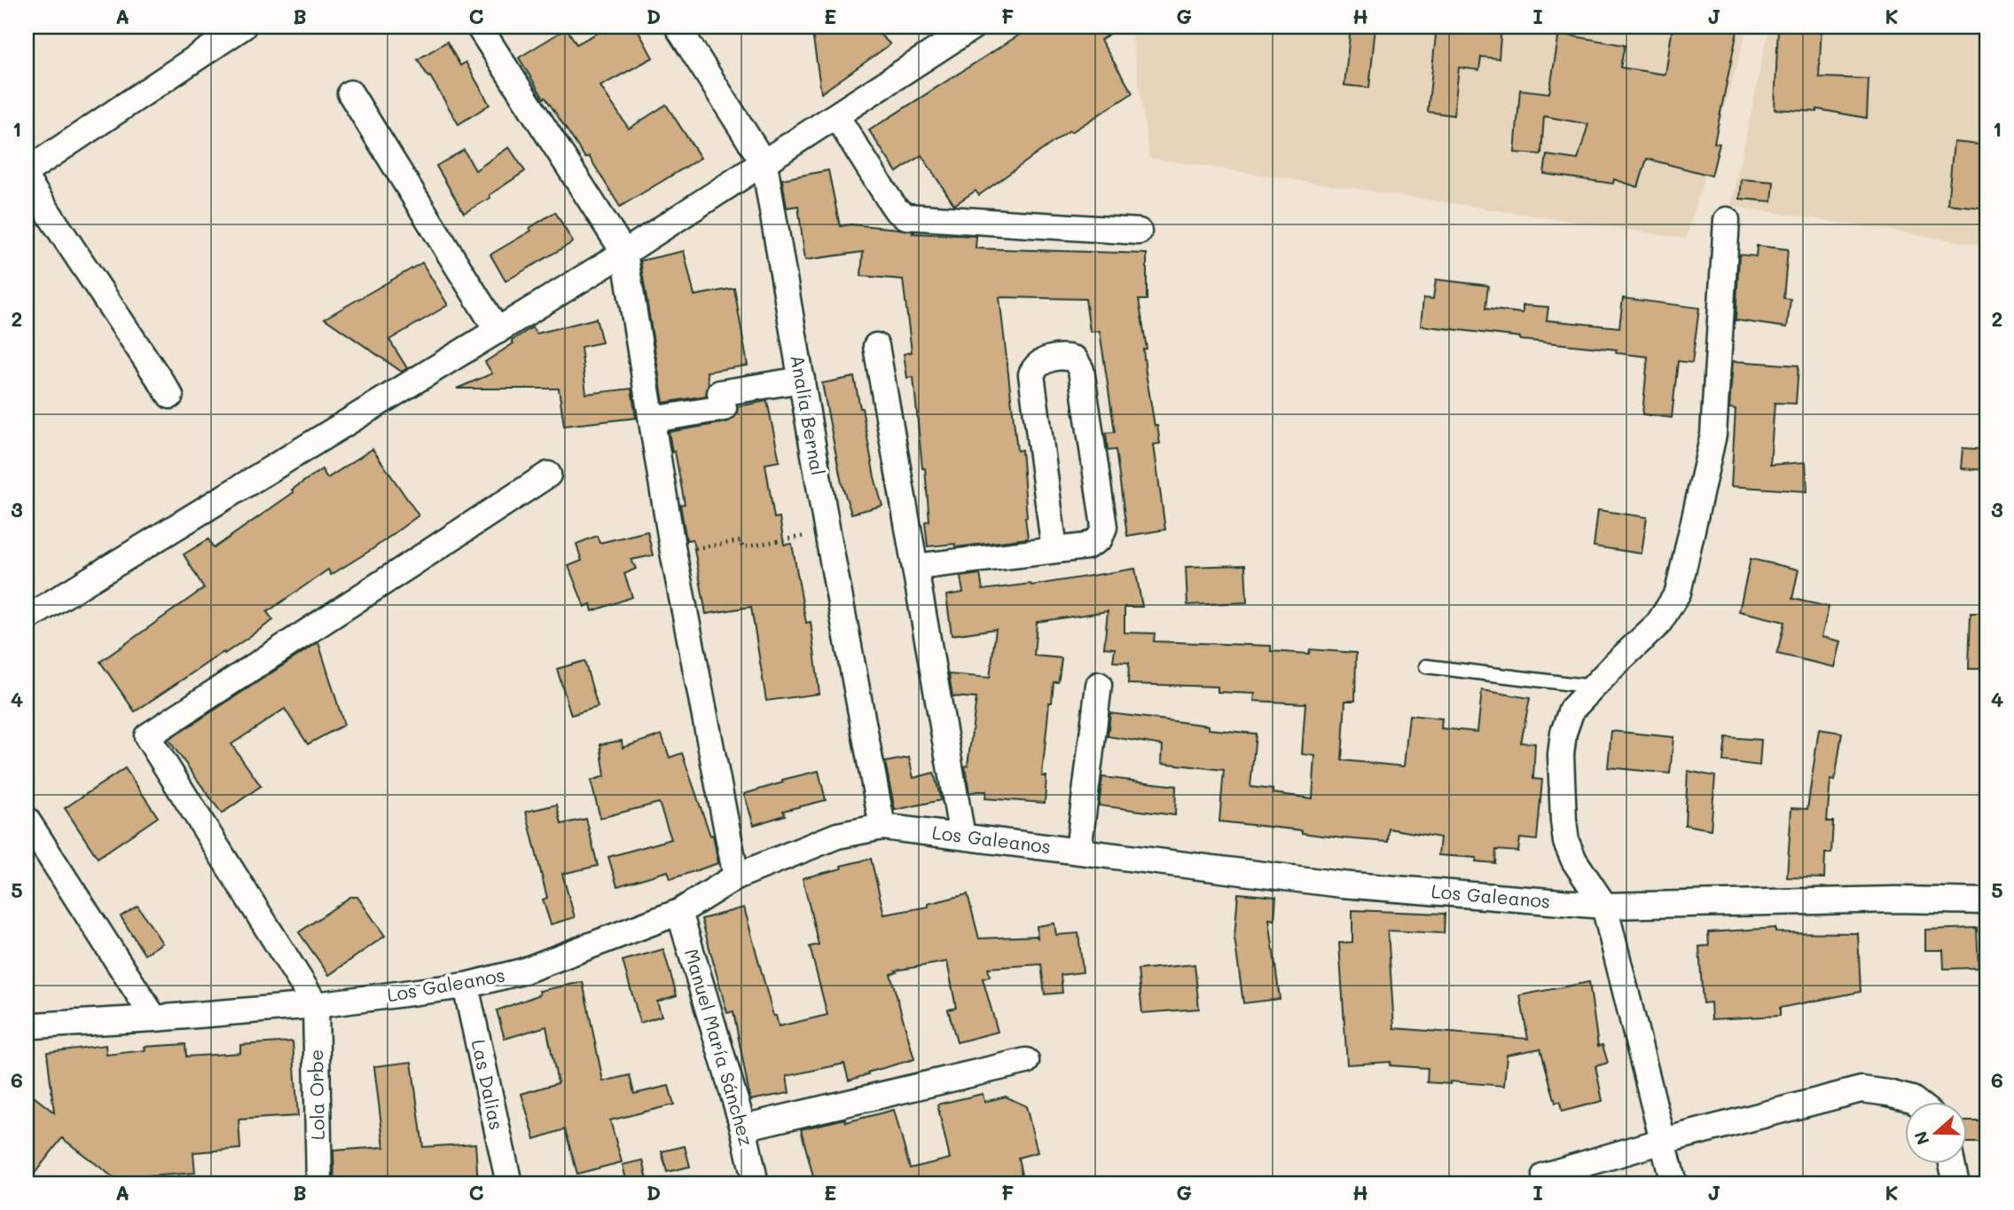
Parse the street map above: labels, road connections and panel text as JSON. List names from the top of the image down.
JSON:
{
  "streets": {
    "street": [
      "Analía Bernal",
      "Los Galeanos",
      "Manuel María Sánchez",
      "Las Dalias",
      "Lola Orbe"
    ]
  },
  "crossings": [
    ["Analía Bernal", "Los Galeanos"],
    ["Los Galeanos", "Manuel María Sánchez"],
    ["Los Galeanos", "Las Dalias"],
    ["Los Galeanos", "Lola Orbe"]
  ],
  "north": "left",
  "grid": {
    "columns": [
      "A",
      "B",
      "C",
      "D",
      "E",
      "F",
      "G",
      "H",
      "I",
      "J",
      "K"
    ],
    "rows": [
      "1",
      "2",
      "3",
      "4",
      "5",
      "6"
    ]
  }
}
